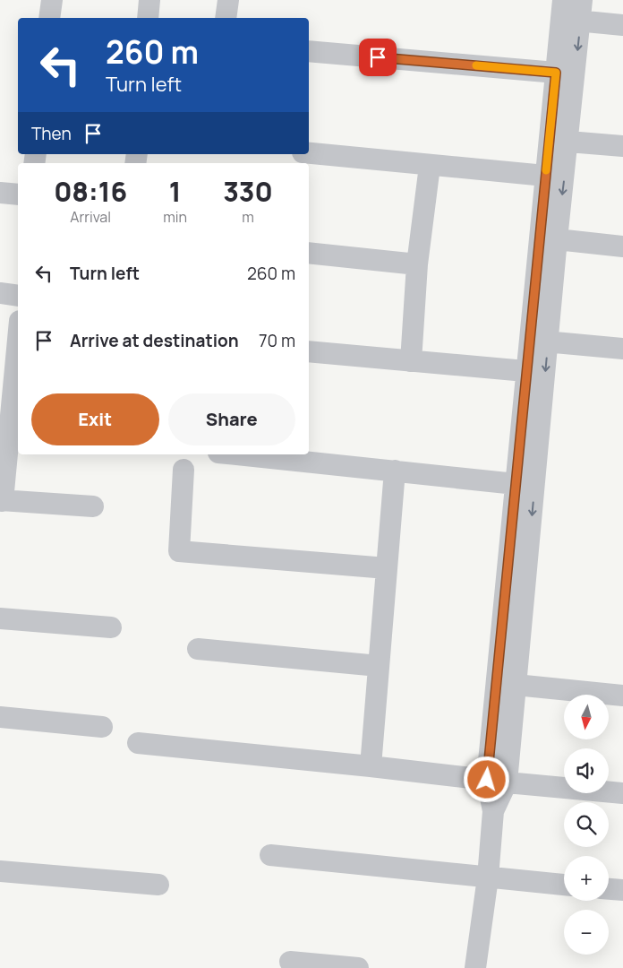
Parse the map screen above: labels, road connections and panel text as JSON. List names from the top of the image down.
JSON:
{
  "north": "bottom",
  "page": {
    "turn": ["260 m", "Turn left"],
    "then": "Then",
    "eta": [
      "08:16",
      "Arrival",
      "1",
      "min",
      "330",
      "m"
    ],
    "list": [
      {
        "name": "Turn left",
        "value": "260 m"
      },
      {
        "name": "Arrive at destination",
        "value": "70 m"
      }
    ],
    "buttons": ["Exit", "Share"],
    "map_buttons": ["+", "−"]
  }
}
